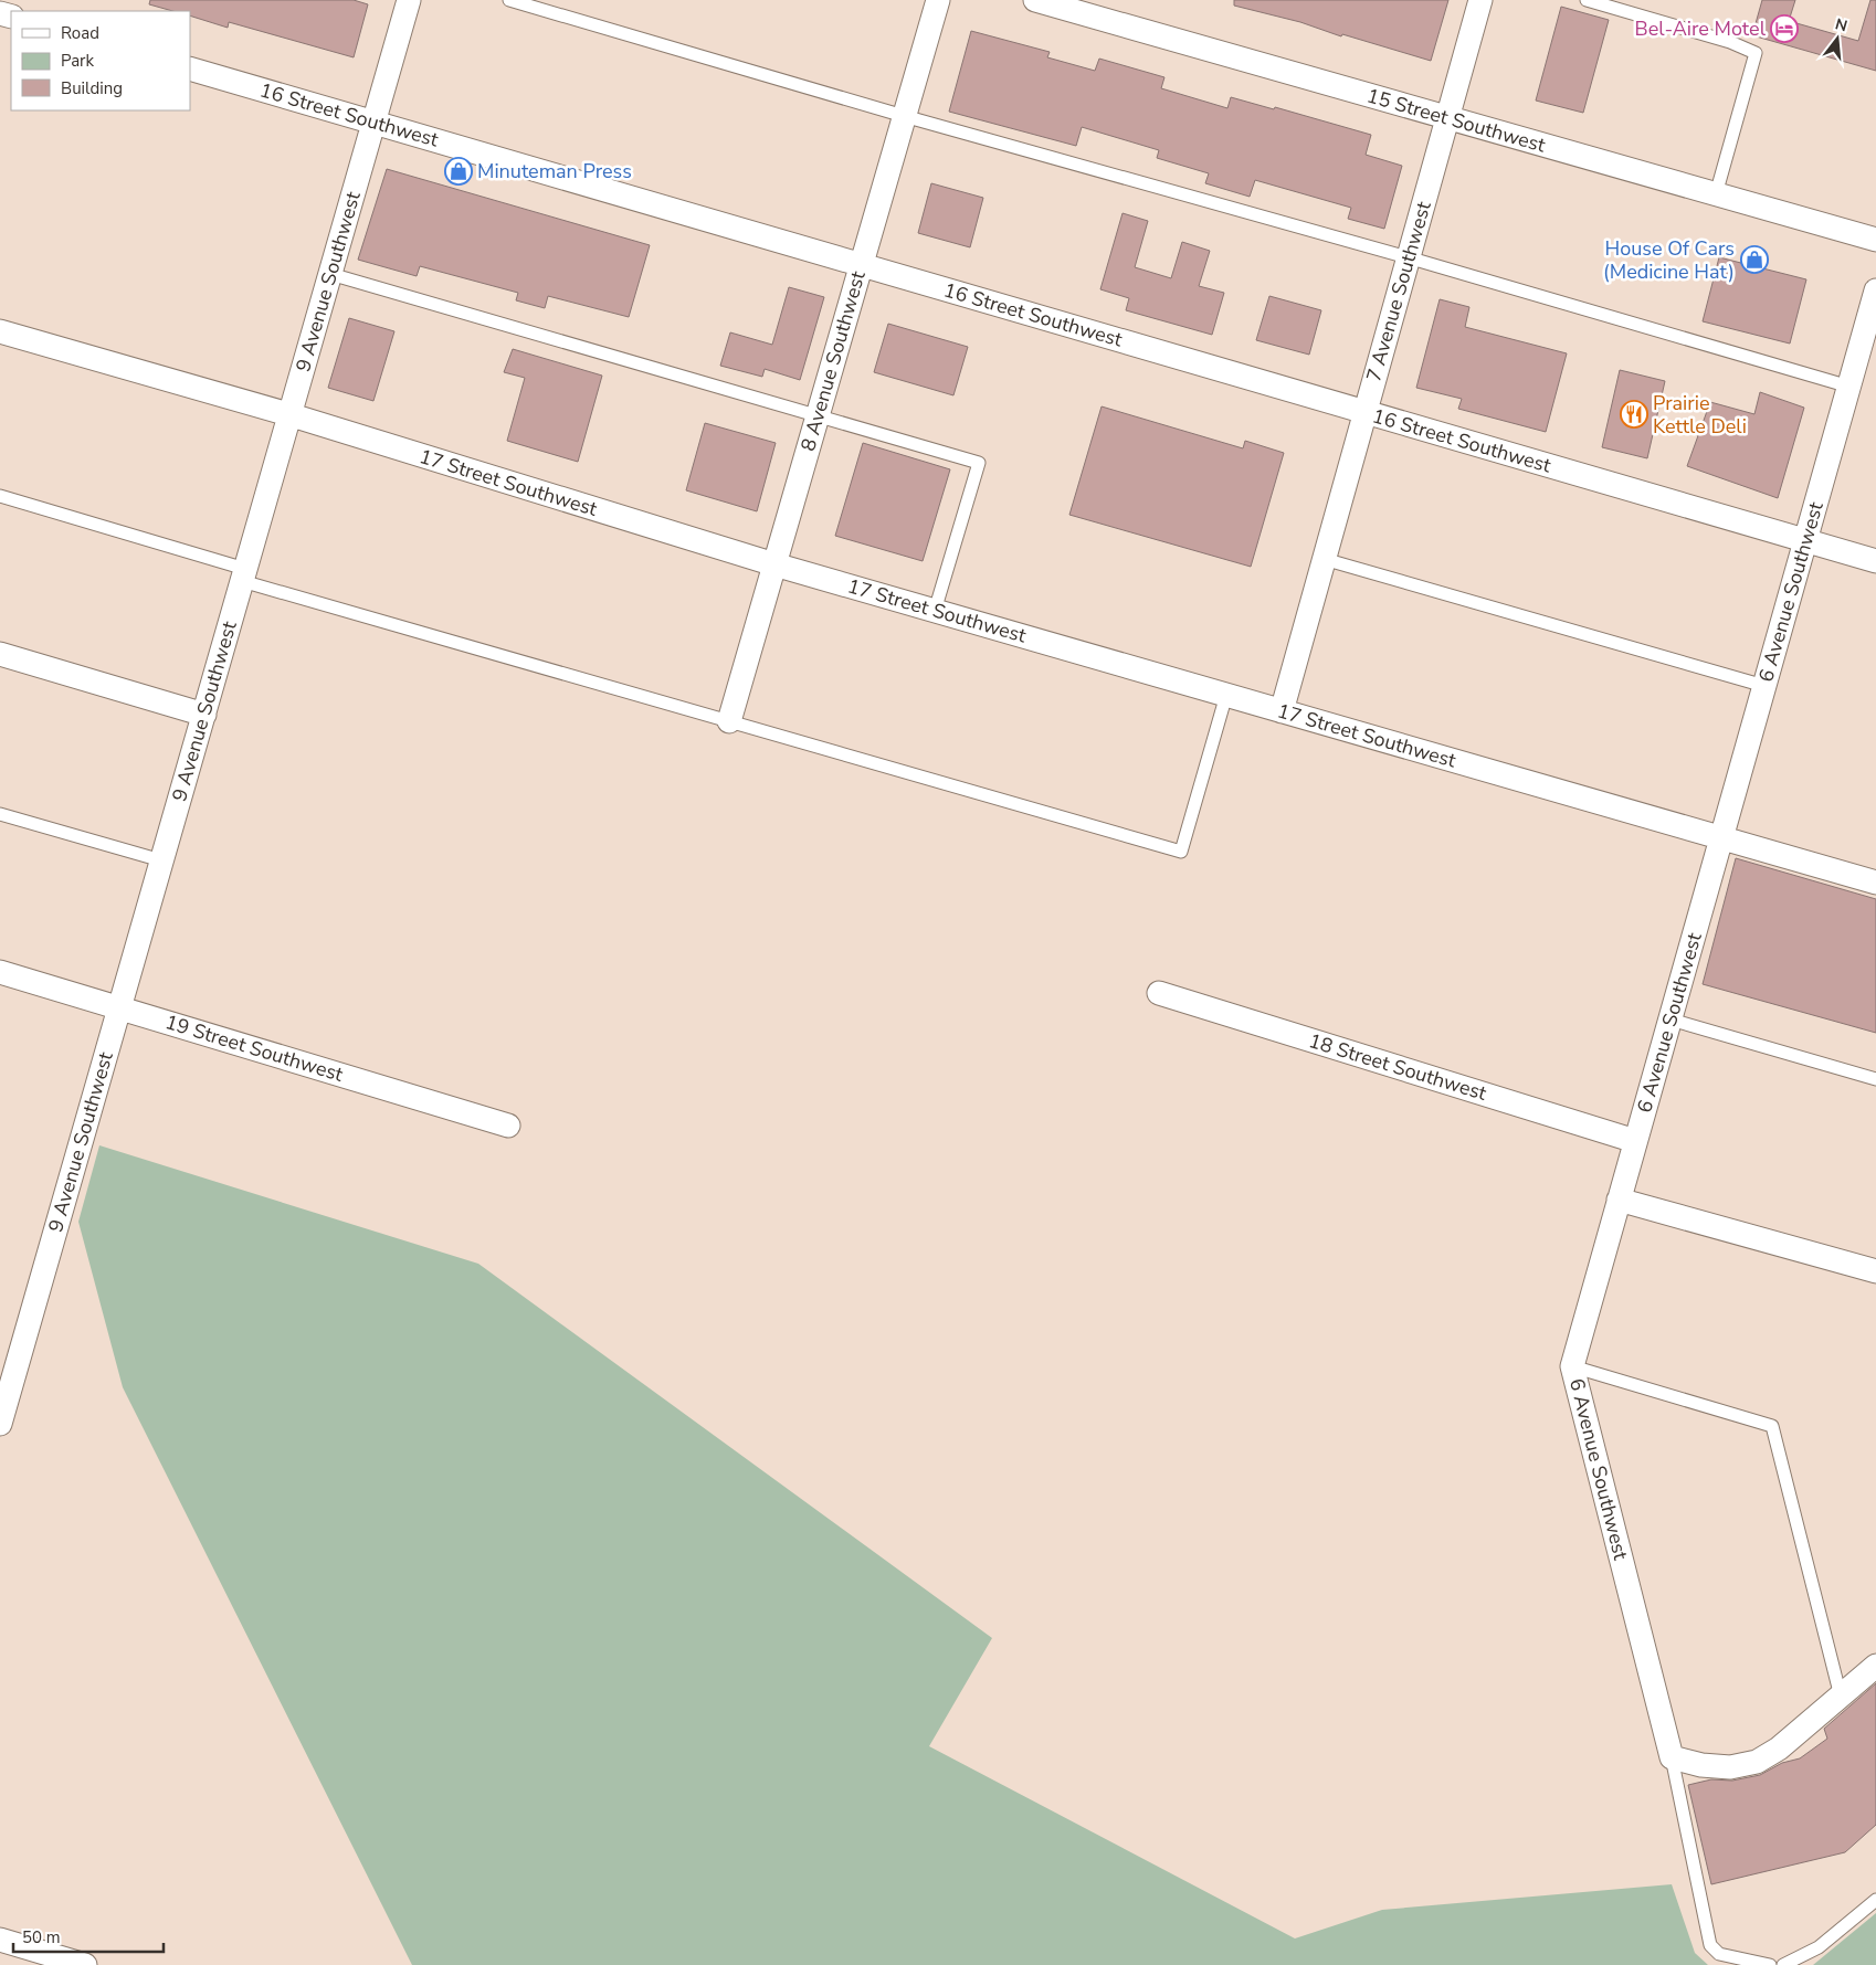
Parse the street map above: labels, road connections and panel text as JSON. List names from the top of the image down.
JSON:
{
  "streets": {
    "street": [
      "16 Street Southwest",
      "15 Street Southwest",
      "9 Avenue Southwest",
      "7 Avenue Southwest",
      "8 Avenue Southwest",
      "17 Street Southwest",
      "6 Avenue Southwest",
      "19 Street Southwest",
      "18 Street Southwest"
    ]
  },
  "crossings": [
    ["16 Street Southwest", "9 Avenue Southwest"],
    ["16 Street Southwest", "7 Avenue Southwest"],
    ["16 Street Southwest", "8 Avenue Southwest"],
    ["16 Street Southwest", "6 Avenue Southwest"],
    ["15 Street Southwest", "7 Avenue Southwest"],
    ["9 Avenue Southwest", "17 Street Southwest"],
    ["9 Avenue Southwest", "19 Street Southwest"],
    ["7 Avenue Southwest", "17 Street Southwest"],
    ["8 Avenue Southwest", "17 Street Southwest"],
    ["17 Street Southwest", "6 Avenue Southwest"],
    ["6 Avenue Southwest", "18 Street Southwest"]
  ],
  "places": {
    "hotel": ["Bel-Aire Motel"],
    "shop": ["Minuteman Press", "House Of Cars (Medicine Hat)"],
    "restaurant": ["Prairie Kettle Deli"]
  },
  "legend": ["Road", "Park", "Building"],
  "scale_bar": "50 m",
  "north": "top"
}
